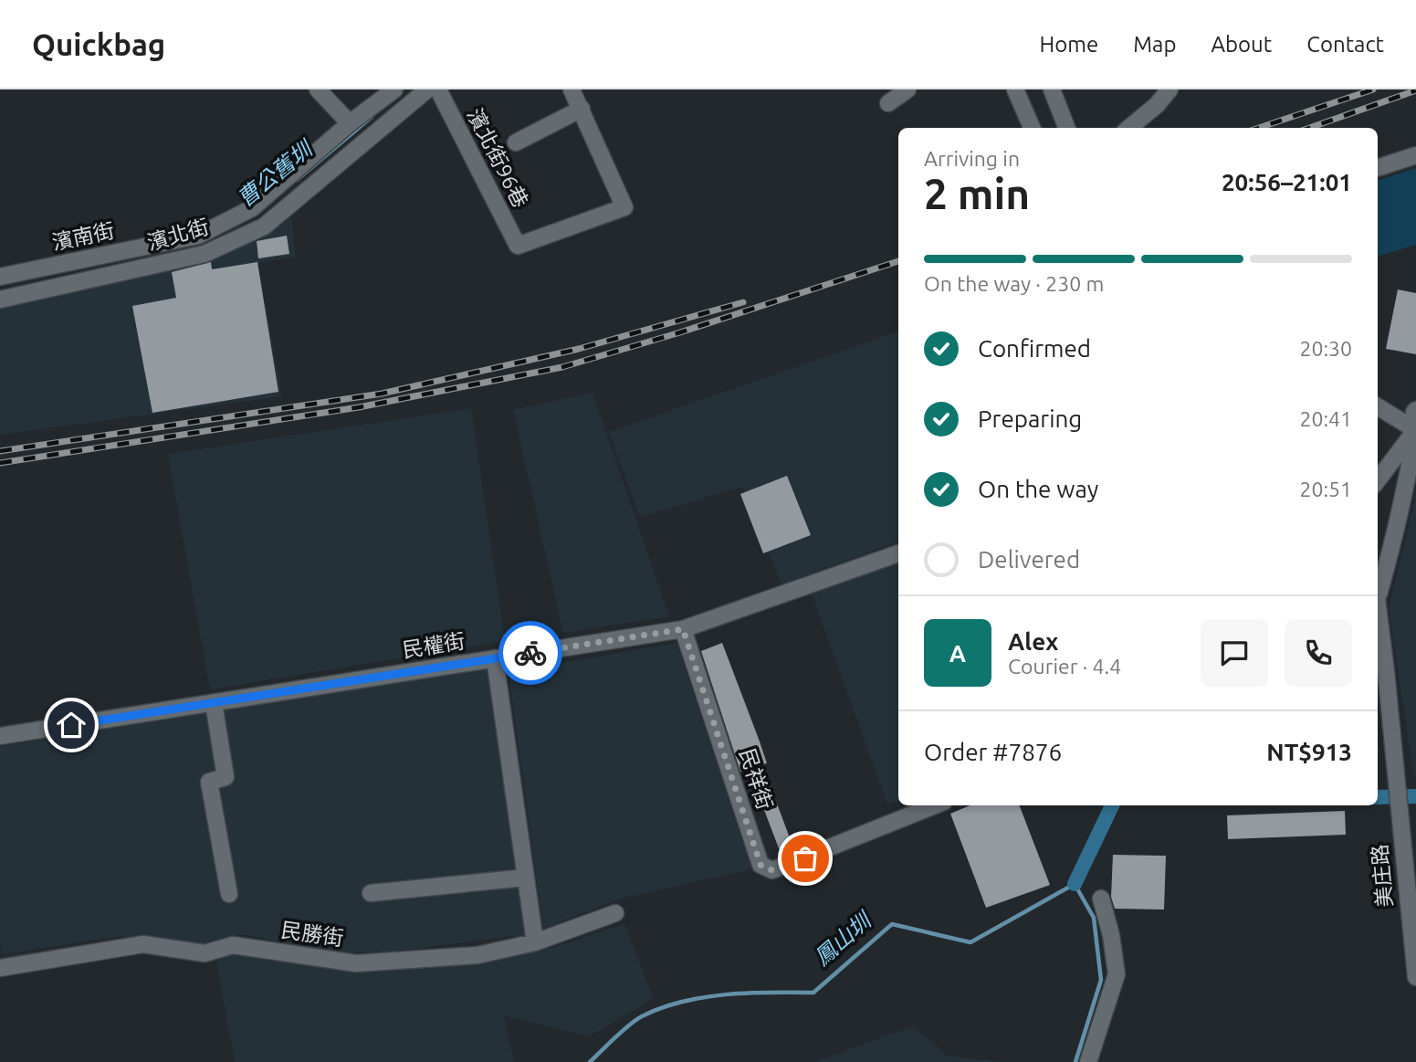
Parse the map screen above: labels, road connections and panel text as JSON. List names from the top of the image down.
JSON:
{
  "streets": {
    "street": [
      "濱北街96巷",
      "濱北街",
      "濱南街",
      "民權街",
      "民祥街",
      "美庄路",
      "民勝街"
    ]
  },
  "crossings": [
    ["民權街", "民祥街"]
  ],
  "water": ["曹公舊圳", "鳳山圳"],
  "page": {
    "header": "Quickbag",
    "nav": [
      "Home",
      "Map",
      "About",
      "Contact"
    ],
    "heading": ["2 min", "Arriving in", "20:56–21:01"],
    "panel": [
      "Alex",
      "Courier · 4.4",
      "Order #7876",
      "NT$913"
    ],
    "bar": "On the way · 230 m",
    "list": [
      ["Confirmed", "20:30"],
      ["Preparing", "20:41"],
      ["On the way", "20:51"],
      "Delivered"
    ],
    "round": "A"
  }
}
